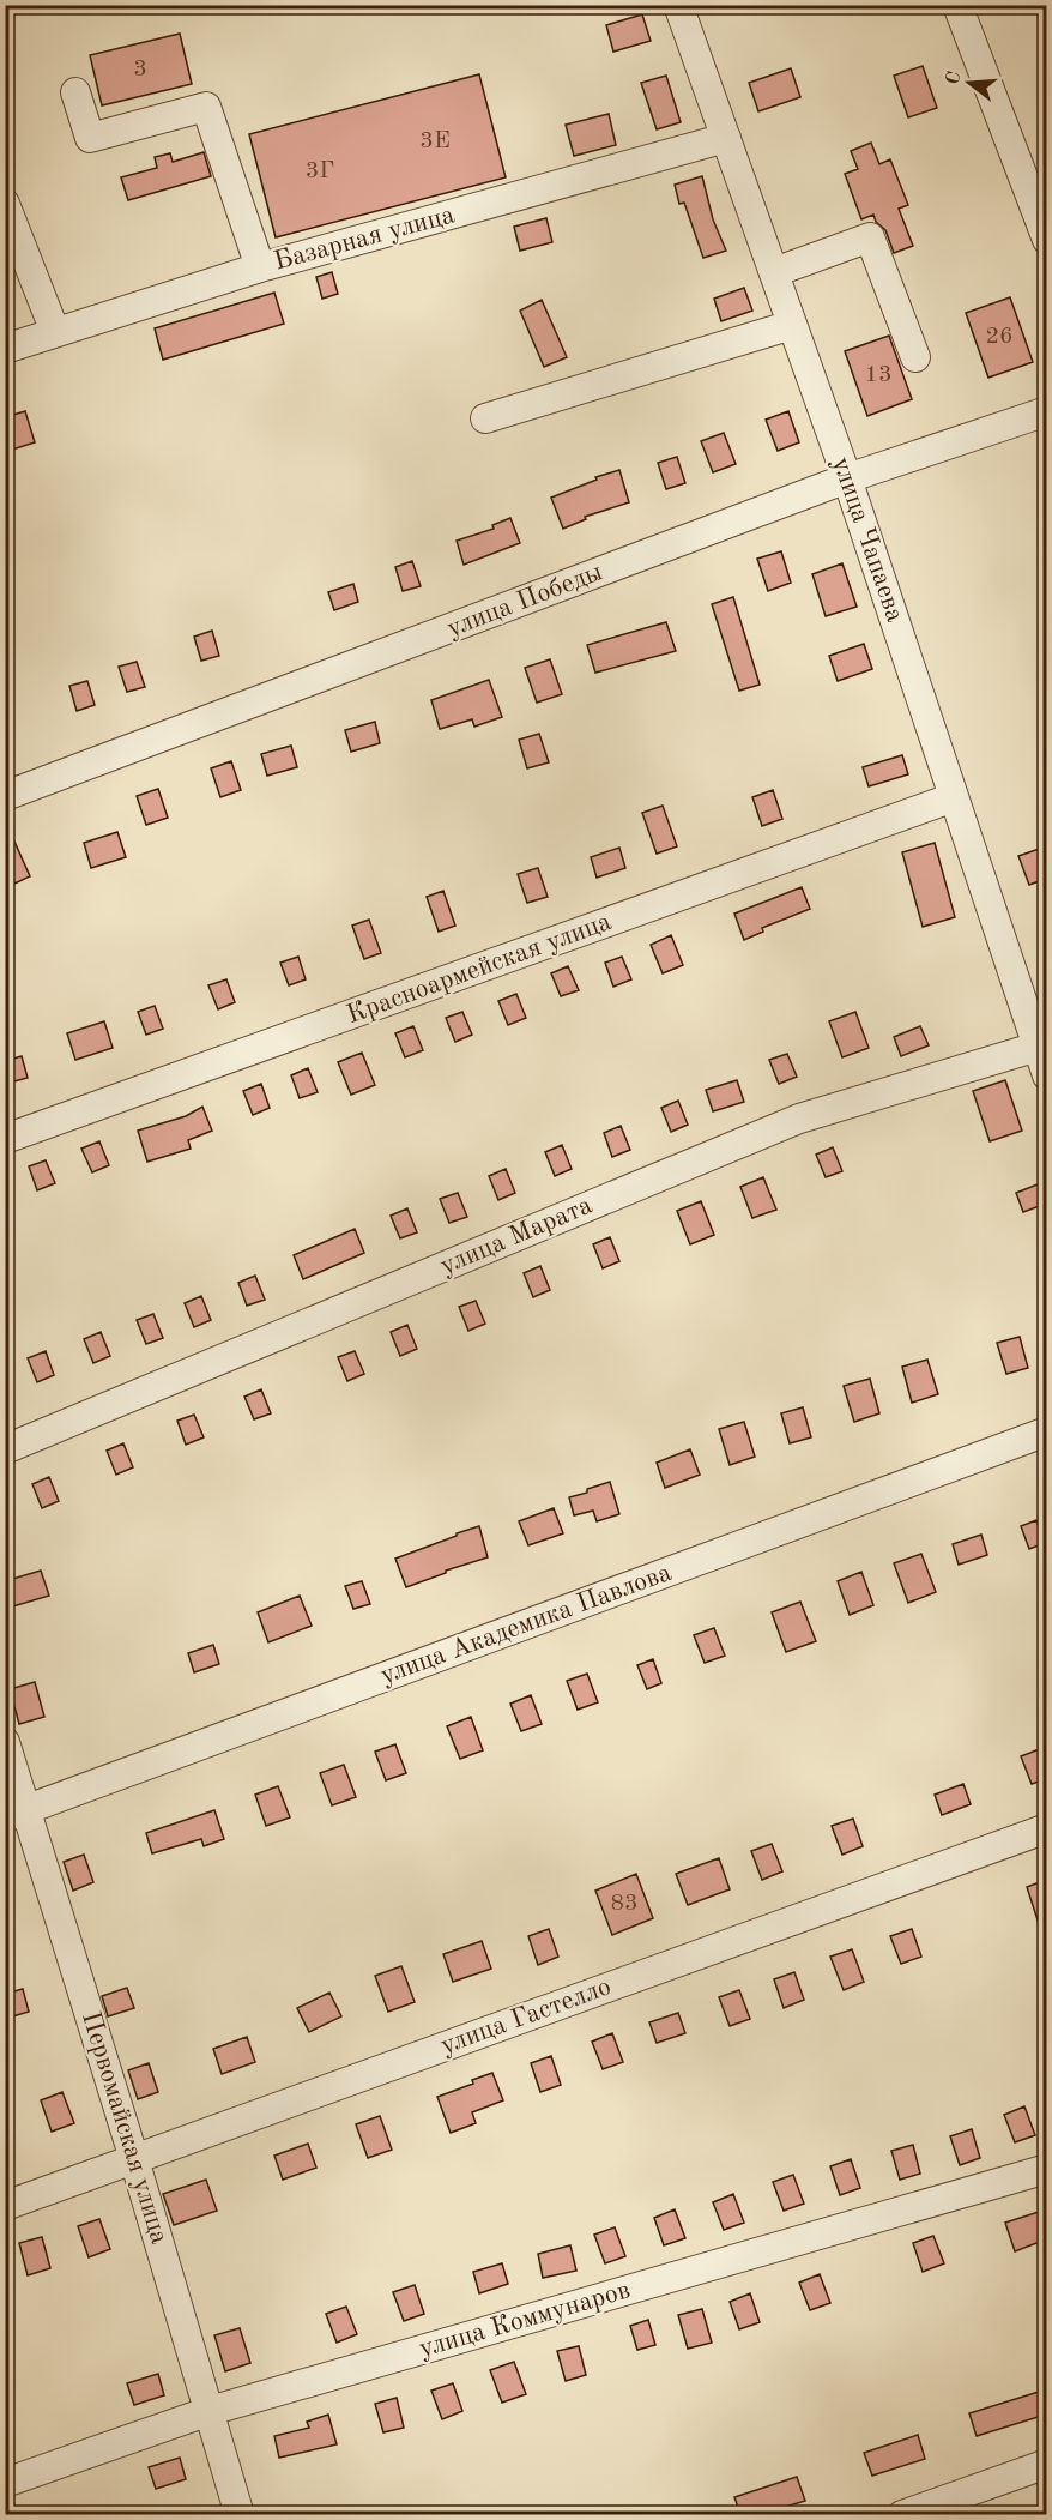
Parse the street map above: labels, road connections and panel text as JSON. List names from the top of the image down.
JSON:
{
  "streets": {
    "street": [
      "Базарная улица",
      "улица Чапаева",
      "улица Победы",
      "Красноармейская улица",
      "улица Марата",
      "улица Академика Павлова",
      "улица Гастелло",
      "Первомайская улица",
      "улица Коммунаров"
    ]
  },
  "crossings": [
    ["Базарная улица", "улица Чапаева"],
    ["улица Чапаева", "улица Победы"],
    ["улица Чапаева", "Красноармейская улица"],
    ["улица Чапаева", "улица Марата"],
    ["улица Академика Павлова", "Первомайская улица"],
    ["улица Гастелло", "Первомайская улица"],
    ["Первомайская улица", "улица Коммунаров"]
  ],
  "house_numbers": [
    "3",
    "3Е",
    "3Г",
    "26",
    "13",
    "83"
  ],
  "north": "left"
}
